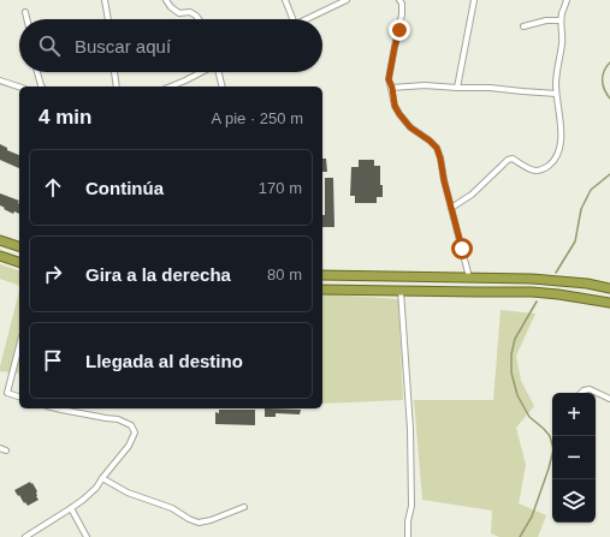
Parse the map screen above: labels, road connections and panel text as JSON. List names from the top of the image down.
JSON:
{
  "page": {
    "search": "Buscar aquí",
    "heading": ["4 min", "A pie · 250 m"],
    "list": [
      ["Continúa", "170 m"],
      ["Gira a la derecha", "80 m"],
      "Llegada al destino"
    ],
    "map_buttons": ["+", "−"]
  }
}
